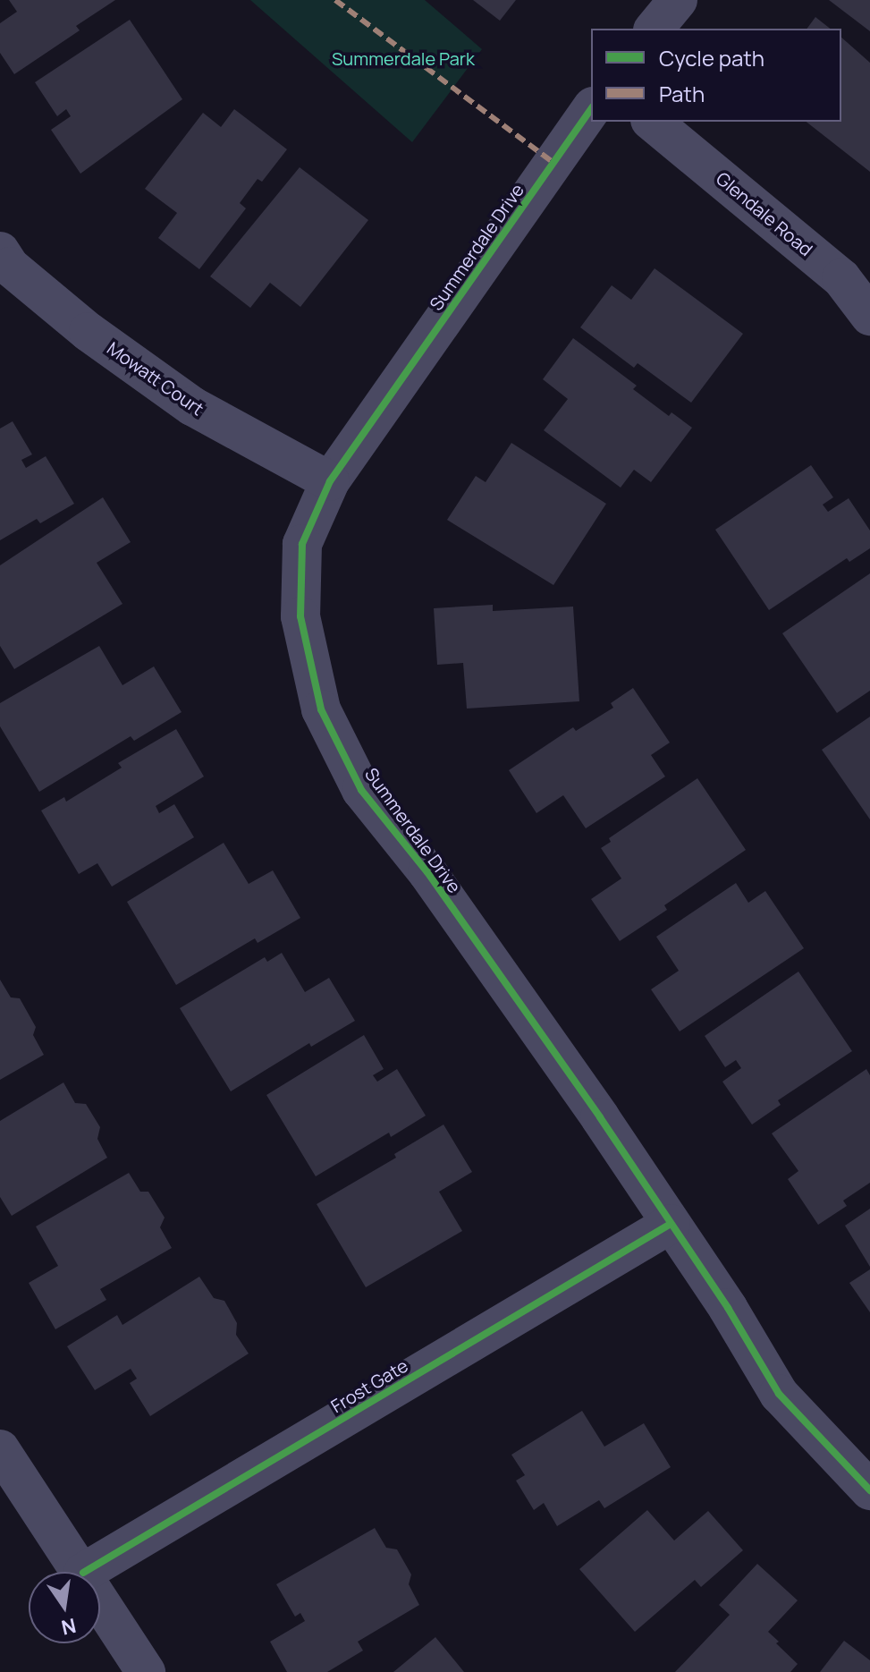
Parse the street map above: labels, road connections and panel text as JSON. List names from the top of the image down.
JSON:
{
  "streets": {
    "street": [
      "Glendale Road",
      "Summerdale Drive",
      "Mowatt Court",
      "Frost Gate"
    ]
  },
  "crossings": [
    ["Summerdale Drive", "Mowatt Court"],
    ["Summerdale Drive", "Frost Gate"]
  ],
  "parks": ["Summerdale Park"],
  "legend": ["Cycle path", "Path"],
  "north": "bottom"
}
